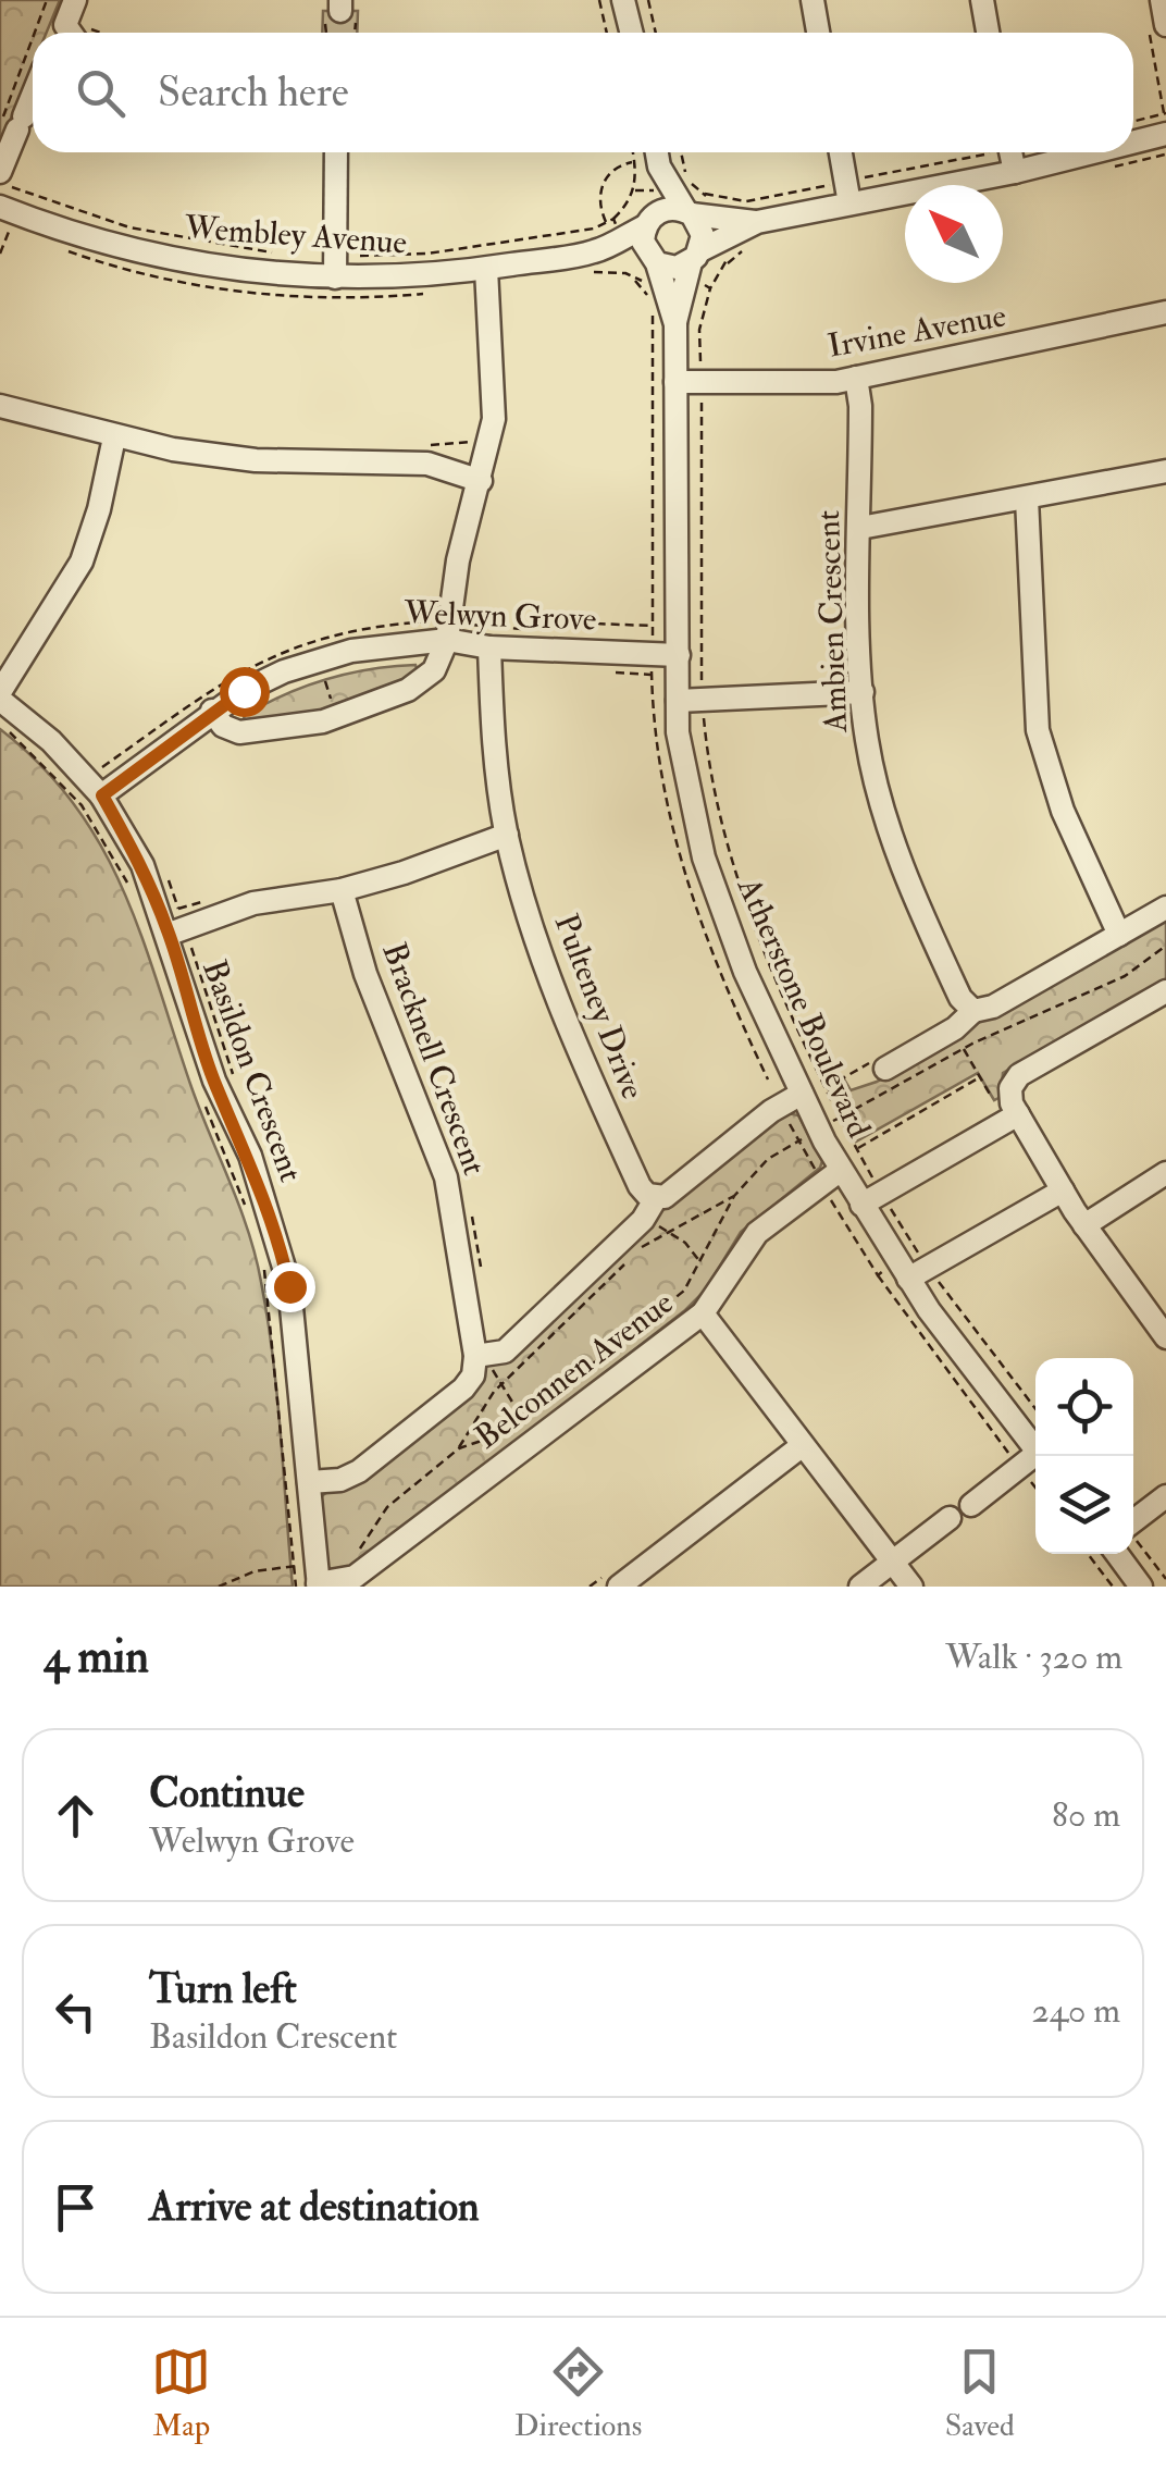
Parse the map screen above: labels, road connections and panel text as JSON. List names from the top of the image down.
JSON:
{
  "streets": {
    "street": [
      "Wembley Avenue",
      "Irvine Avenue",
      "Welwyn Grove",
      "Ambien Crescent",
      "Pulteney Drive",
      "Atherstone Boulevard",
      "Bracknell Crescent",
      "Basildon Crescent",
      "Belconnen Avenue"
    ]
  },
  "crossings": [
    ["Wembley Avenue", "Atherstone Boulevard"],
    ["Irvine Avenue", "Ambien Crescent"],
    ["Irvine Avenue", "Atherstone Boulevard"],
    ["Welwyn Grove", "Pulteney Drive"],
    ["Welwyn Grove", "Atherstone Boulevard"],
    ["Welwyn Grove", "Basildon Crescent"],
    ["Atherstone Boulevard", "Belconnen Avenue"],
    ["Basildon Crescent", "Belconnen Avenue"]
  ],
  "north": "top left",
  "page": {
    "search": "Search here",
    "heading": ["4 min", "Walk · 320 m"],
    "list": [
      ["Continue", "Welwyn Grove", "80 m"],
      ["Turn left", "Basildon Crescent", "240 m"],
      "Arrive at destination"
    ],
    "nav": ["Map", "Directions", "Saved"]
  }
}
